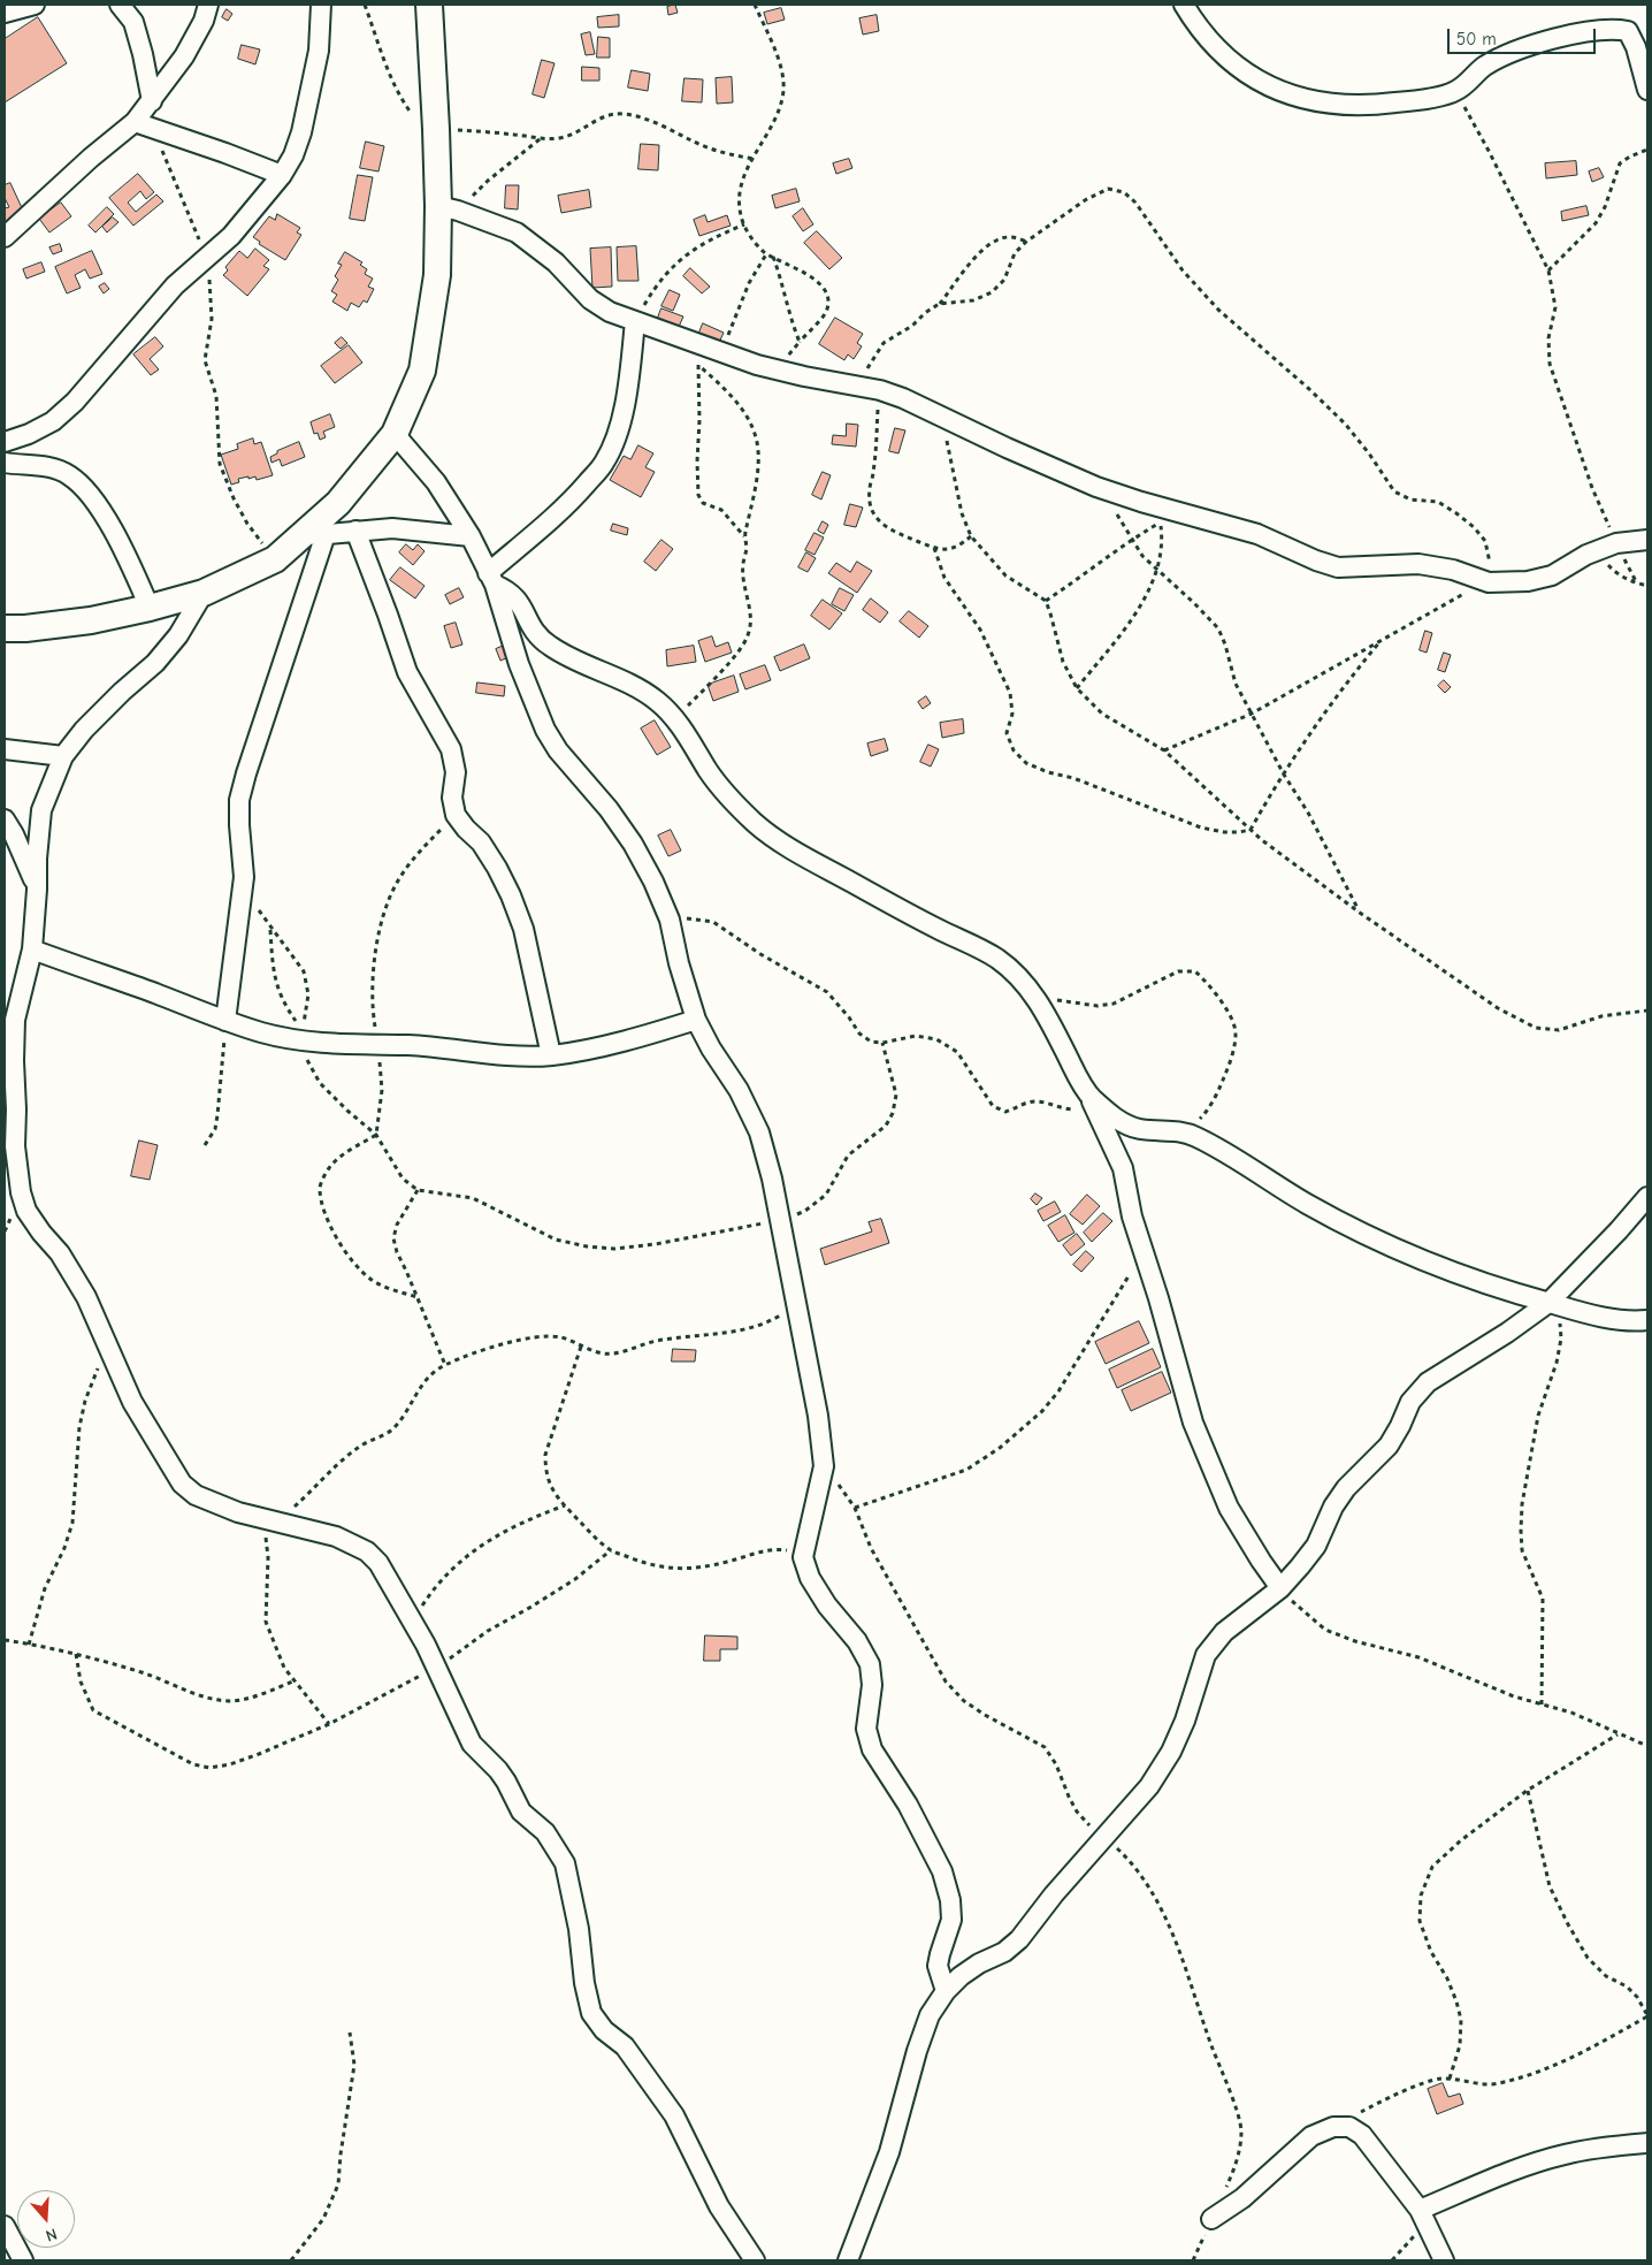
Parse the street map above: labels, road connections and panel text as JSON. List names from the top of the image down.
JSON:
{
  "scale_bar": "50 m",
  "north": "bottom"
}
